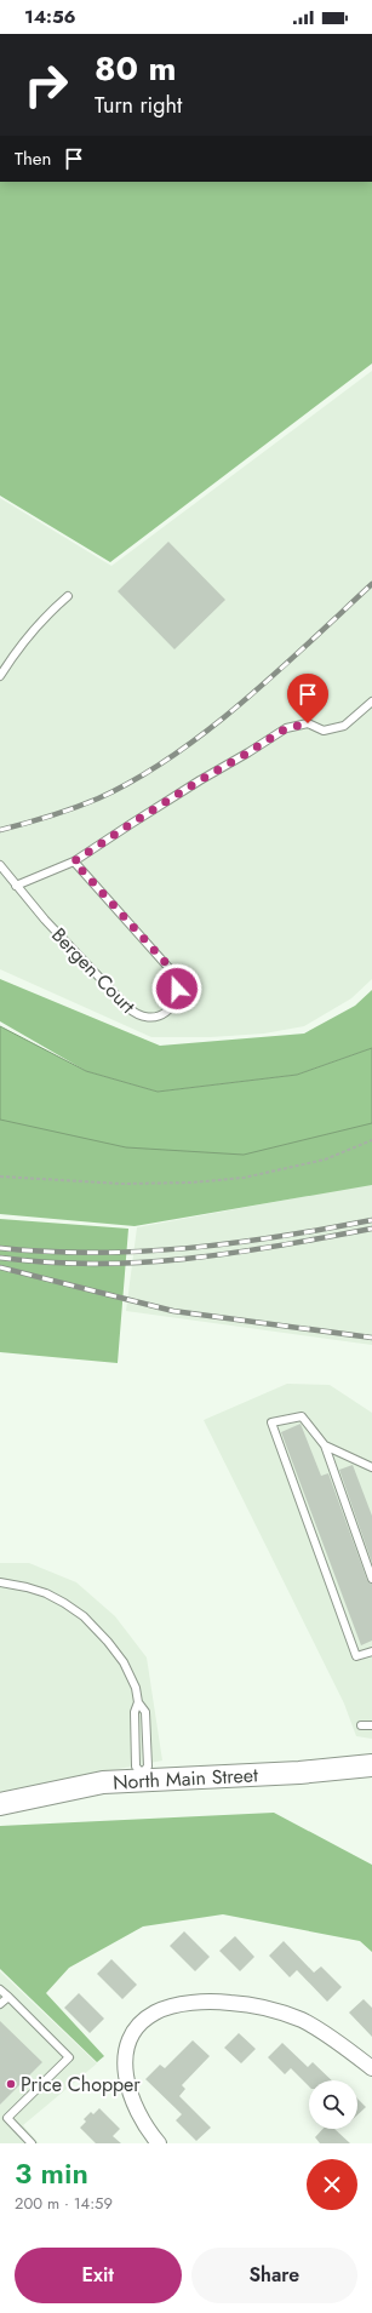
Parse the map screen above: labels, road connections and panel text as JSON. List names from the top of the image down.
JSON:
{
  "streets": {
    "main road": ["North Main Street"],
    "lane": ["Bergen Court"]
  },
  "places": ["Price Chopper"],
  "page": {
    "status": "14:56",
    "turn": ["80 m", "Turn right"],
    "then": "Then",
    "heading": ["3 min", "200 m · 14:59"],
    "buttons": ["Exit", "Share"]
  }
}
